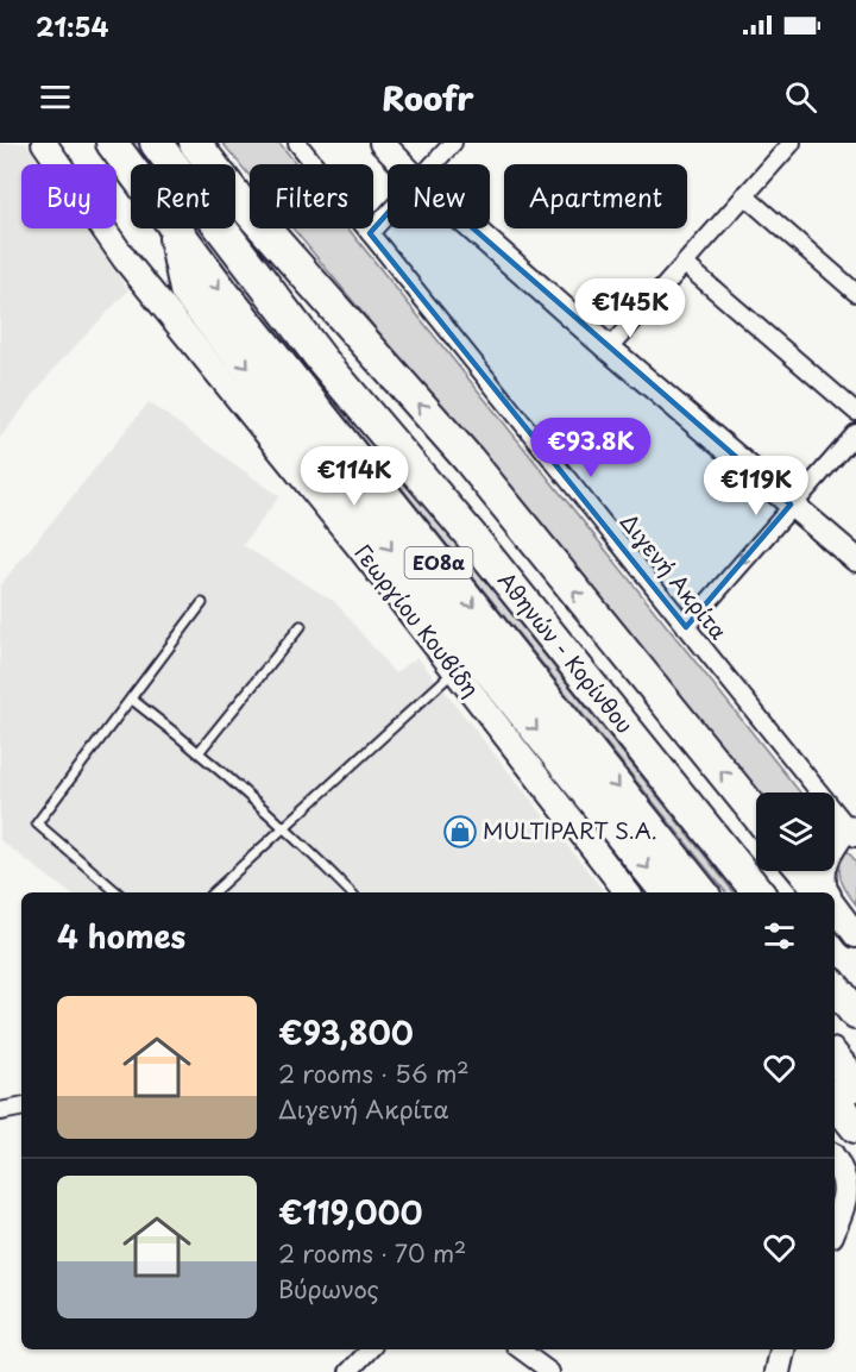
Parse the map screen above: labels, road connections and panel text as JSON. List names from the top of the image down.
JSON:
{
  "streets": {
    "highway": ["ΕΟ8α", "Αθηνών - Κορίνθου"],
    "street": ["Διγενή Ακρίτα", "Γεωργίου Κουβίδη"]
  },
  "places": {
    "shop": ["MULTIPART S.A."]
  },
  "page": {
    "status": "21:54",
    "header": "Roofr",
    "chip": [
      "Buy",
      "Rent",
      "Filters",
      "New",
      "Apartment"
    ],
    "price": [
      "€145K",
      "€93.8K",
      "€114K",
      "€119K"
    ],
    "heading": "4 homes",
    "list": [
      {
        "name": "€93,800",
        "note": "2 rooms · 56 m² · Διγενή Ακρίτα"
      },
      {
        "name": "€119,000",
        "note": "2 rooms · 70 m² · Βύρωνος"
      }
    ]
  }
}
